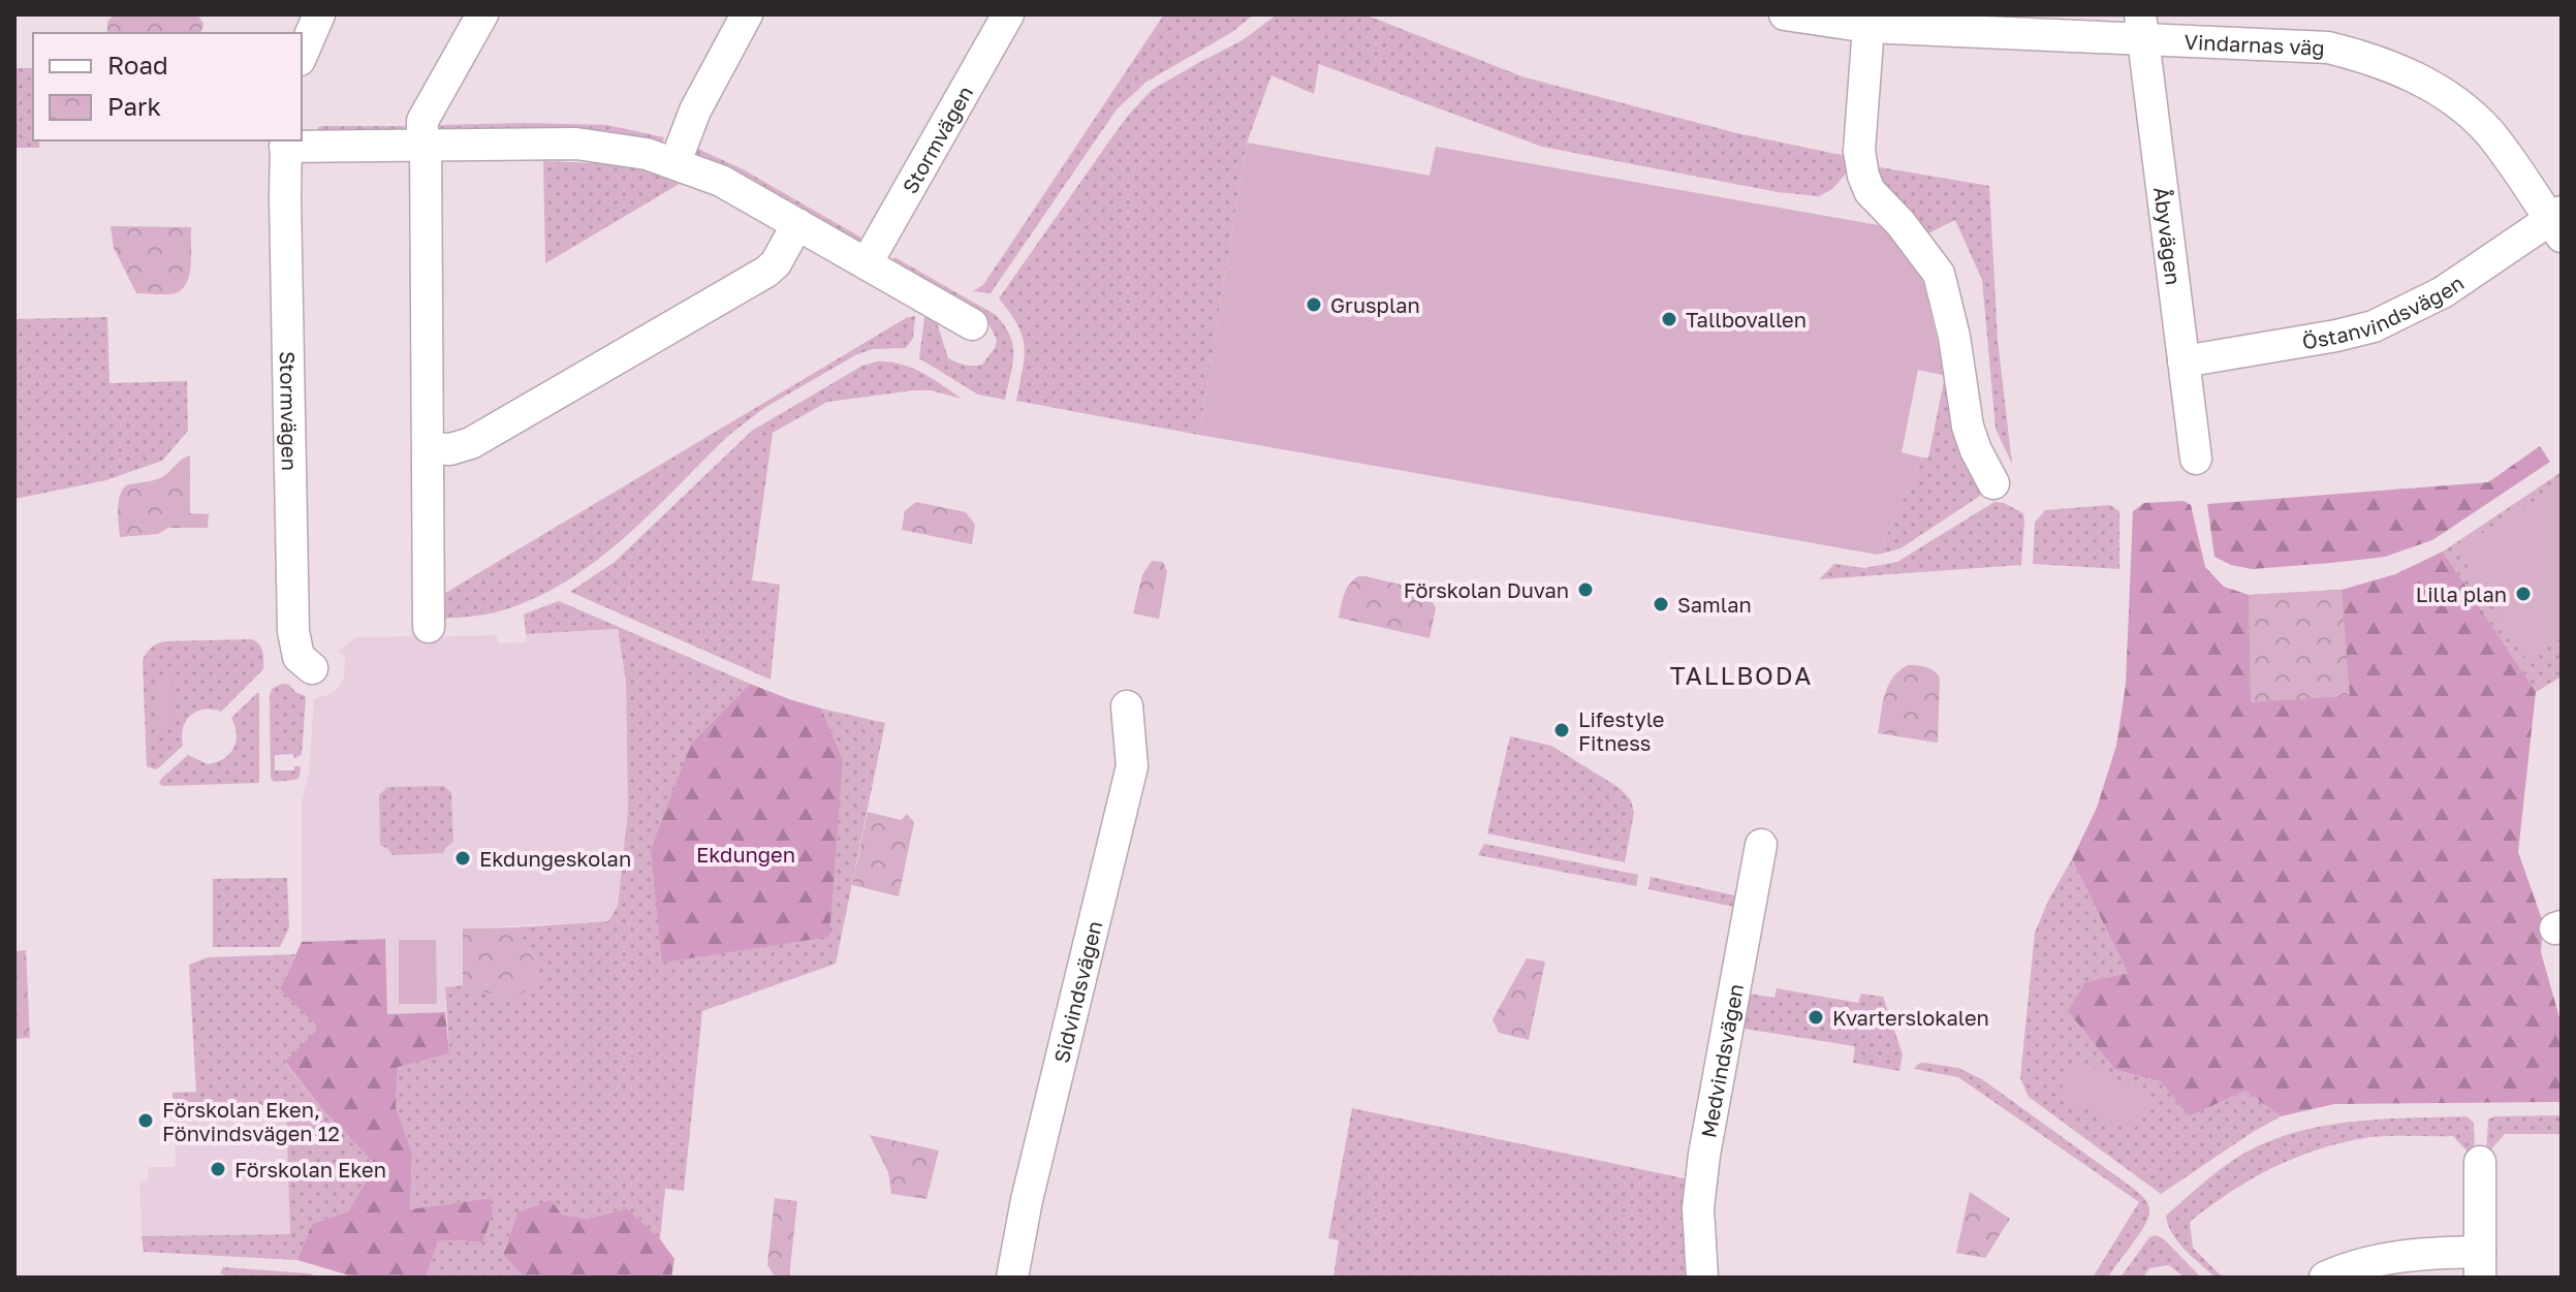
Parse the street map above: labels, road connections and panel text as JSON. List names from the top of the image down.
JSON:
{
  "streets": {
    "street": [
      "Vindarnas väg",
      "Stormvägen",
      "Åbyvägen",
      "Östanvindsvägen",
      "Sidvindsvägen",
      "Medvindsvägen"
    ]
  },
  "crossings": [
    ["Vindarnas väg", "Åbyvägen"],
    ["Vindarnas väg", "Östanvindsvägen"],
    ["Åbyvägen", "Östanvindsvägen"]
  ],
  "districts": ["TALLBODA"],
  "parks": ["Ekdungen"],
  "places": [
    "Grusplan",
    "Tallbovallen",
    "Förskolan Duvan",
    "Lilla plan",
    "Samlan",
    "Lifestyle Fitness",
    "Ekdungeskolan",
    "Kvarterslokalen",
    "Förskolan Eken, Fönvindsvägen 12",
    "Förskolan Eken"
  ],
  "legend": ["Road", "Park"]
}
